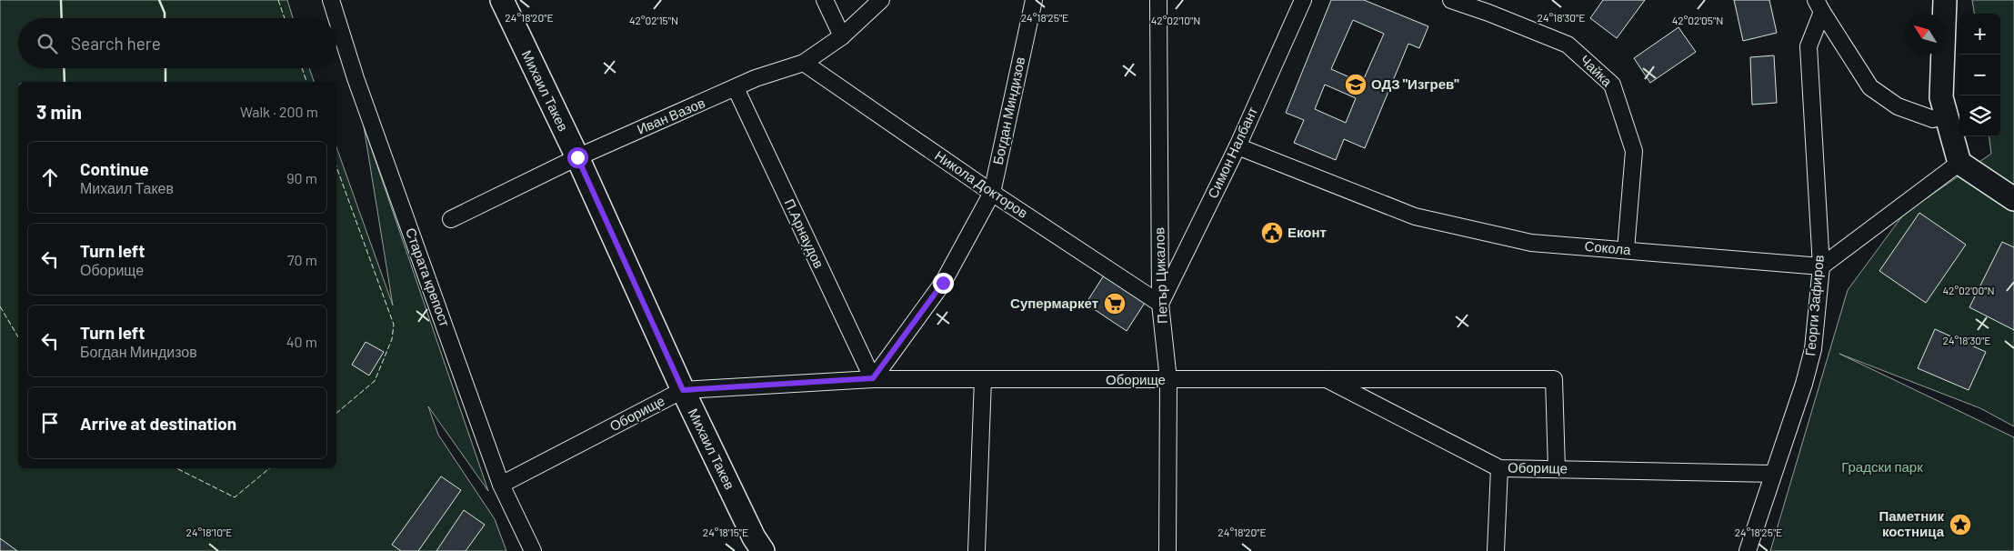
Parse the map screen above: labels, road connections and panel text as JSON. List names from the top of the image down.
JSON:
{
  "streets": {
    "main road": ["Михаил Такев"],
    "street": [
      "Чайка",
      "Богдан Миндизов",
      "Иван Вазов",
      "Симон Налбант",
      "Никола Докторов",
      "П.Арнаудов",
      "Сокола",
      "Петър Цикалов",
      "Старата крепост",
      "Георги Зафиров",
      "Оборище"
    ]
  },
  "crossings": [
    ["Чайка", "Сокола"],
    ["Михаил Такев", "Иван Вазов"],
    ["Михаил Такев", "Оборище"],
    ["Богдан Миндизов", "Никола Докторов"],
    ["Богдан Миндизов", "П.Арнаудов"],
    ["Богдан Миндизов", "Оборище"],
    ["Иван Вазов", "Никола Докторов"],
    ["Иван Вазов", "П.Арнаудов"],
    ["Симон Налбант", "Никола Докторов"],
    ["Симон Налбант", "Сокола"],
    ["Симон Налбант", "Петър Цикалов"],
    ["Никола Докторов", "Петър Цикалов"],
    ["П.Арнаудов", "Оборище"],
    ["Сокола", "Георги Зафиров"],
    ["Петър Цикалов", "Оборище"],
    ["Старата крепост", "Оборище"],
    ["Георги Зафиров", "Оборище"]
  ],
  "parks": ["Градски парк"],
  "places": {
    "school or university": ["ОДЗ \"Изгрев\""],
    "public building": ["Еконт"],
    "supermarket": ["Супермаркет"],
    "place": ["Паметник костница"]
  },
  "north": "top left",
  "page": {
    "map_buttons": ["+", "−"],
    "search": "Search here",
    "heading": ["3 min", "Walk · 200 m"],
    "list": [
      ["Continue", "Михаил Такев", "90 m"],
      ["Turn left", "Оборище", "70 m"],
      ["Turn left", "Богдан Миндизов", "40 m"],
      "Arrive at destination"
    ]
  },
  "coordinates": [
    "24°18'20\"E",
    "24°18'25\"E",
    "24°18'30\"E",
    "42°02'15\"N",
    "42°02'10\"N",
    "42°02'05\"N",
    "42°02'00\"N",
    "24°18'10\"E",
    "24°18'15\"E"
  ]
}
